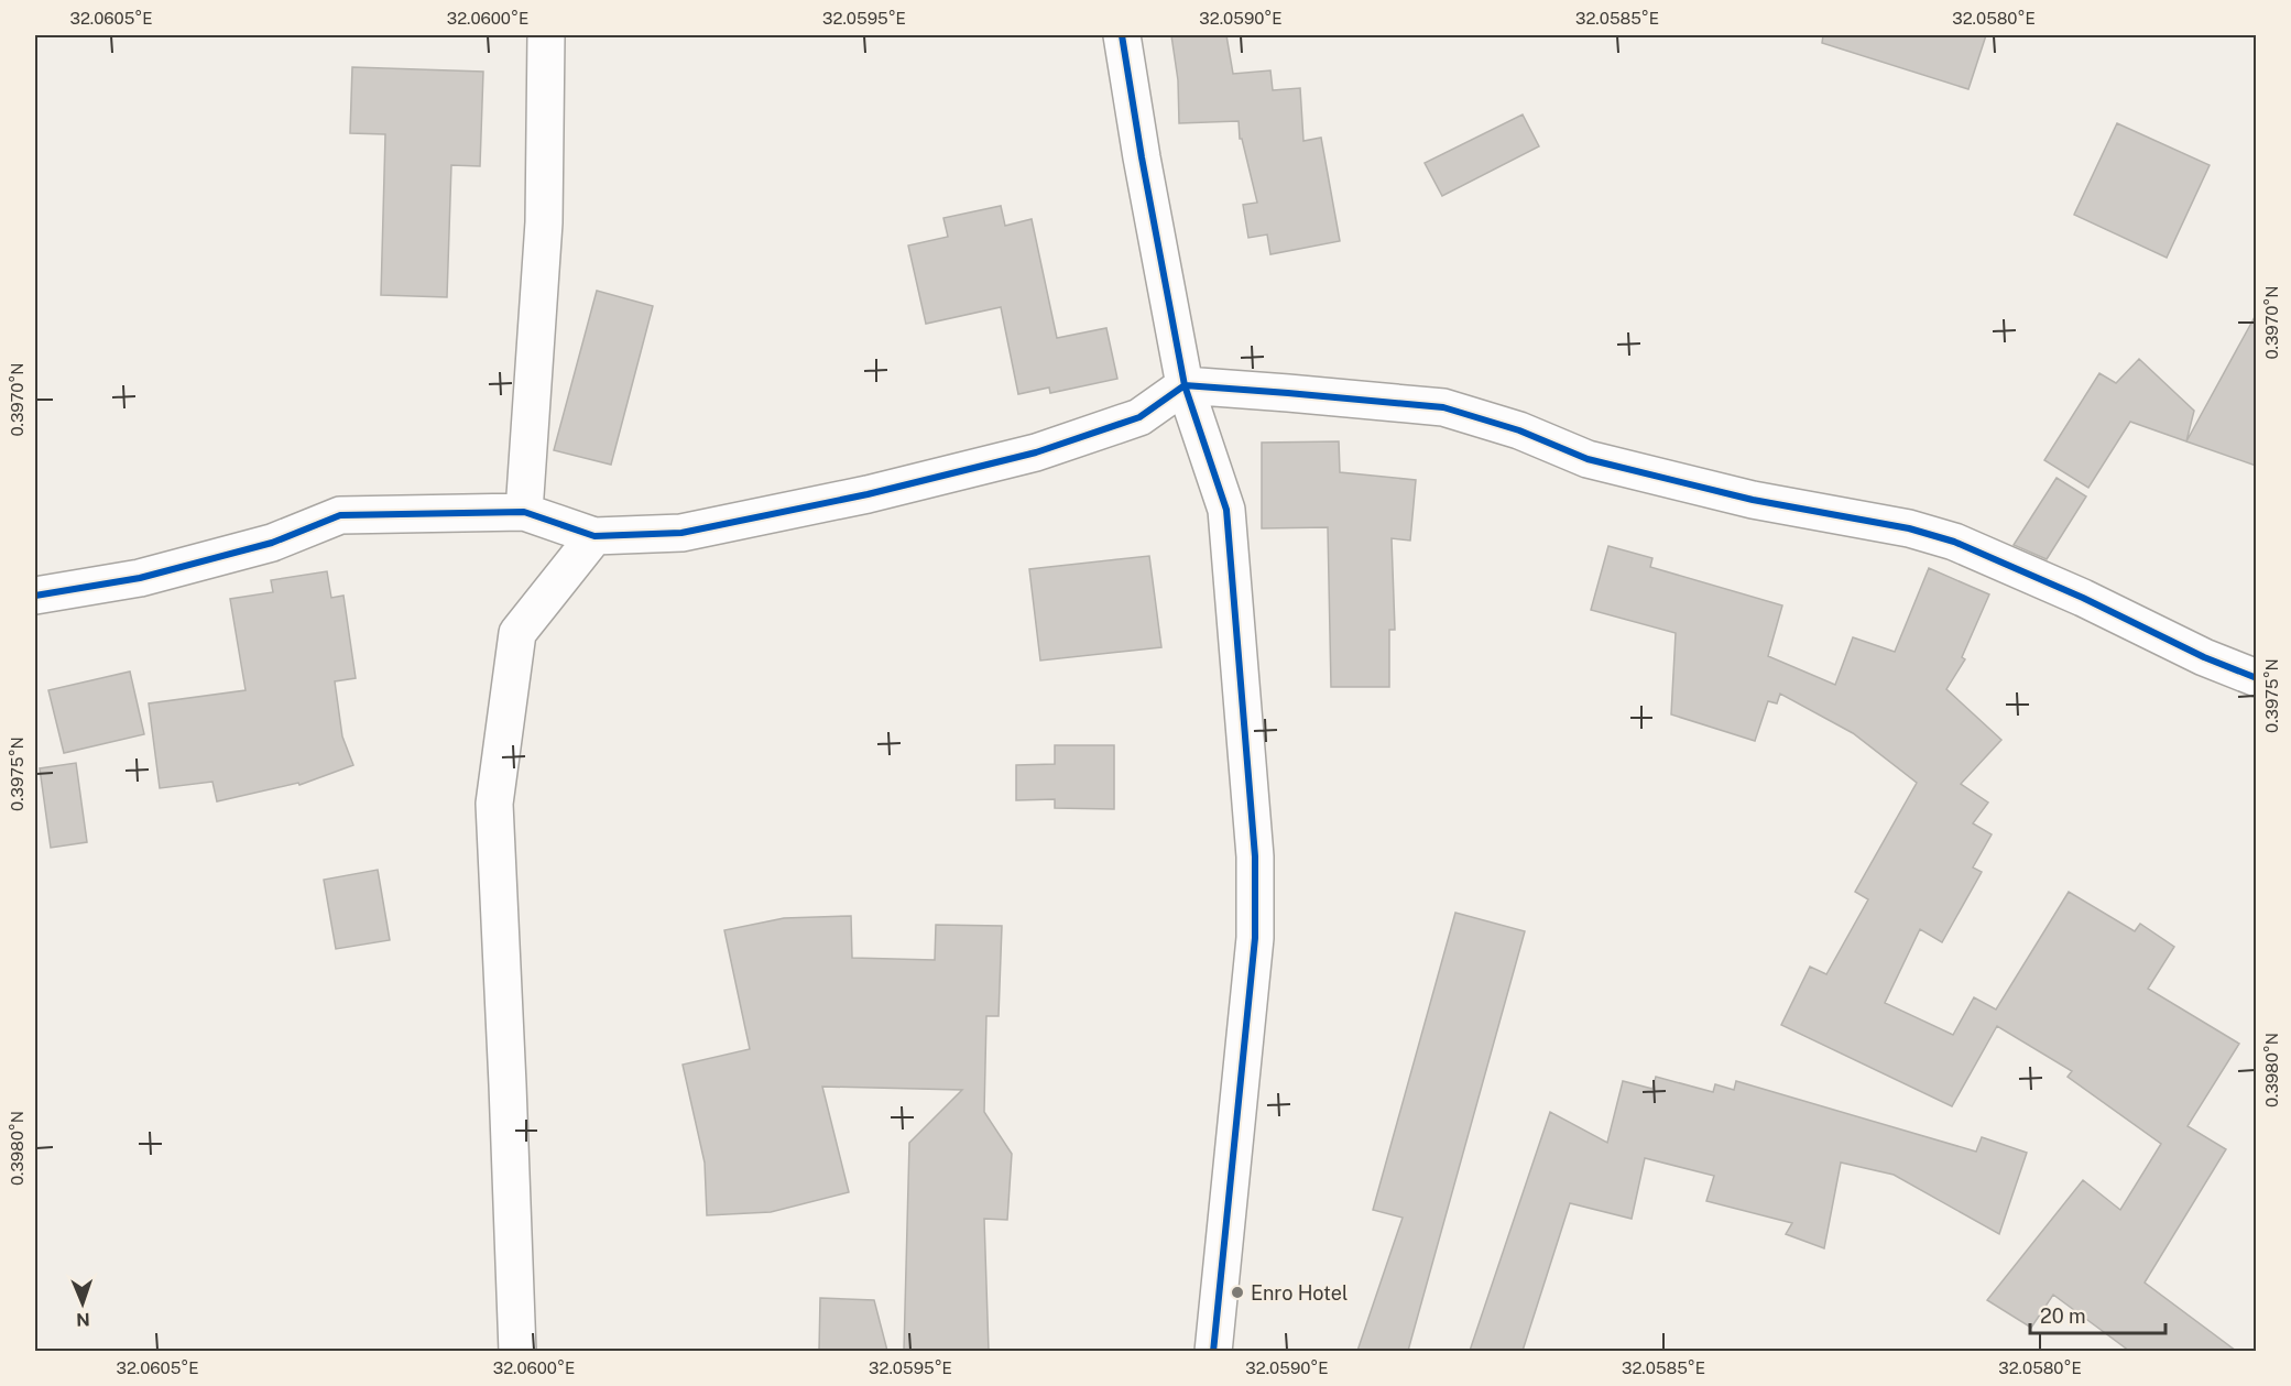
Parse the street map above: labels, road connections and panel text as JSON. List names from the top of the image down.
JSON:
{
  "places": ["Enro Hotel"],
  "scale_bar": "20 m",
  "north": "bottom",
  "coordinates": [
    "32.0605°E",
    "32.0600°E",
    "32.0595°E",
    "32.0590°E",
    "32.0585°E",
    "32.0580°E",
    "0.3970°N",
    "0.3975°N",
    "0.3980°N"
  ]
}
